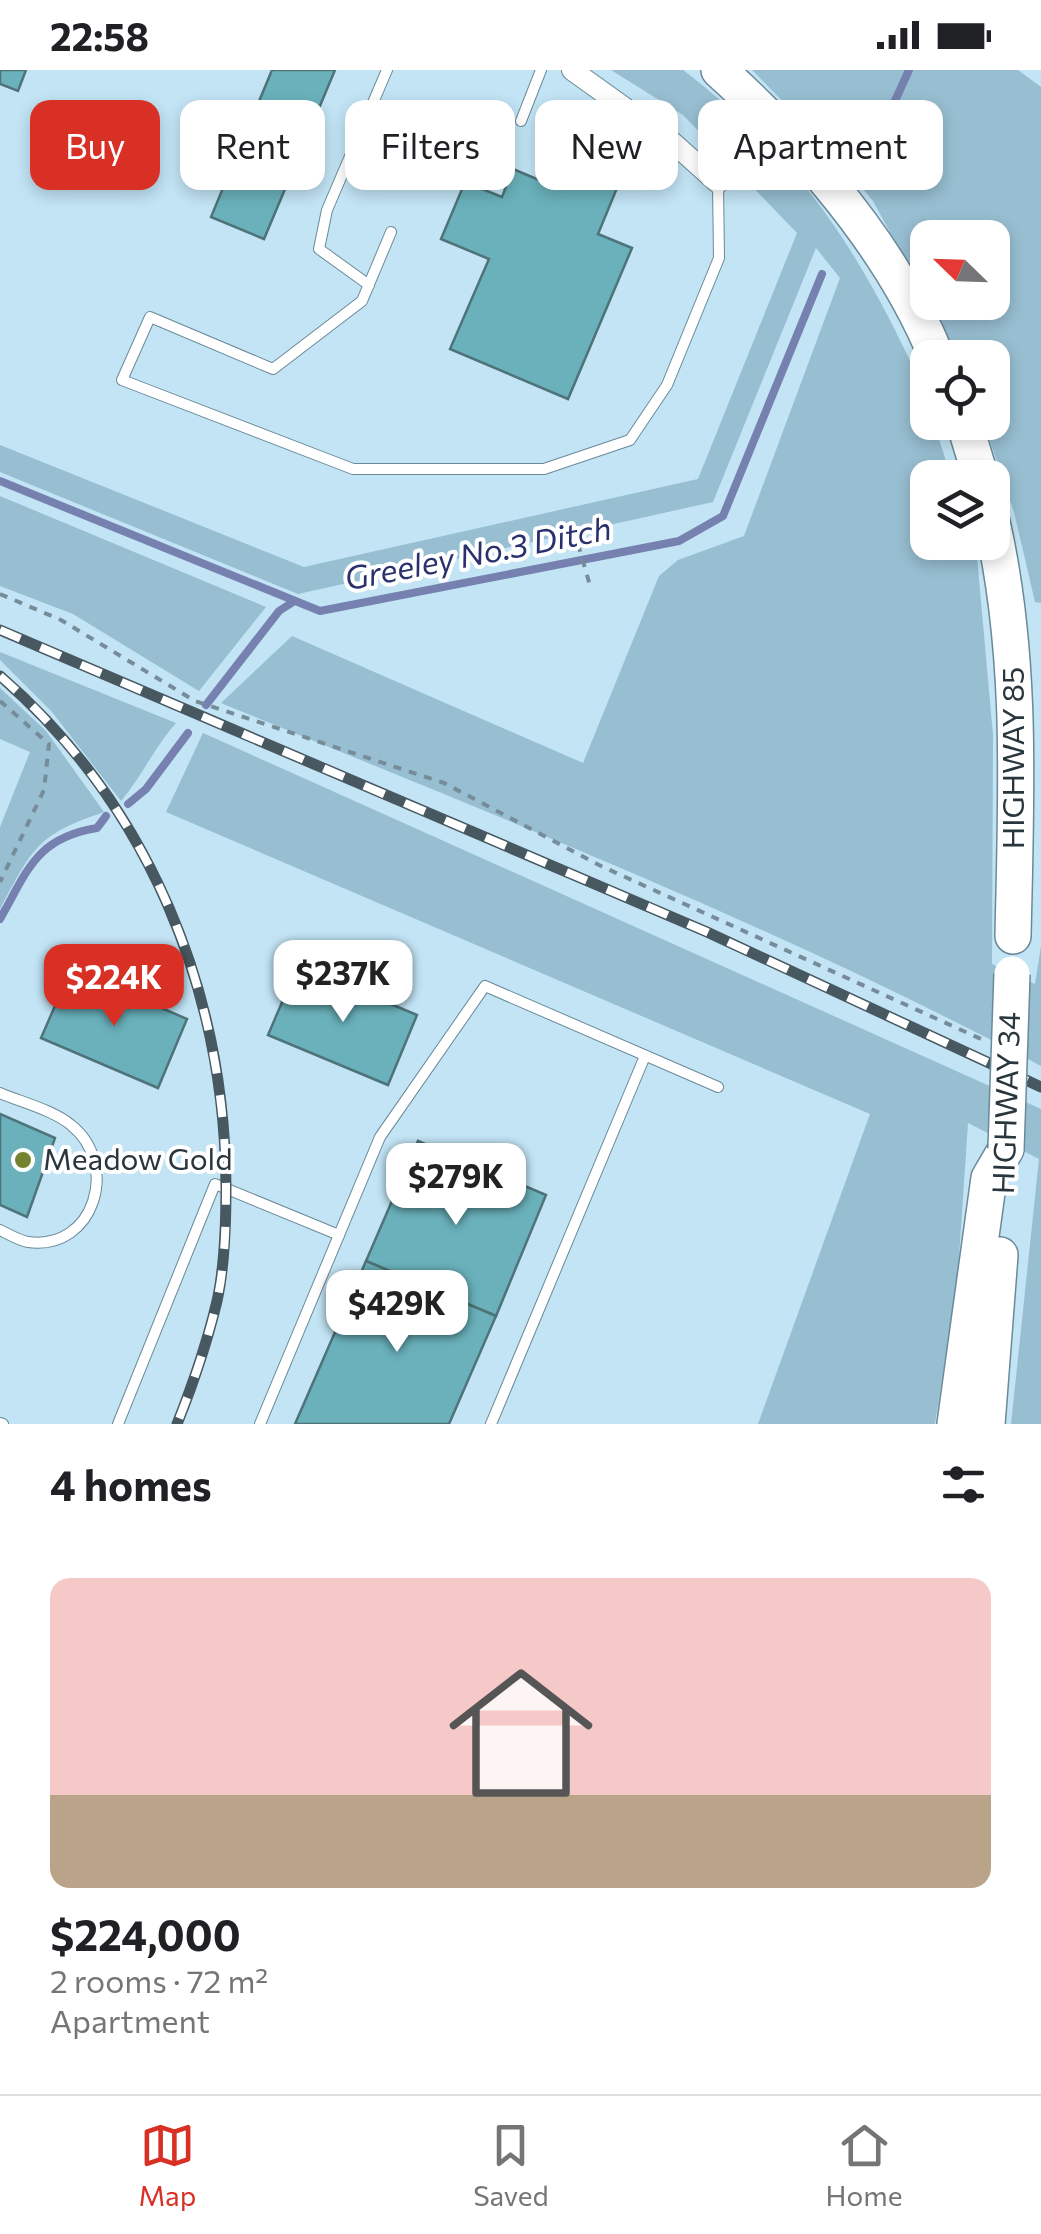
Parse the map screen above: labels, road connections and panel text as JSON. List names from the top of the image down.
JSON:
{
  "streets": {
    "highway": ["HIGHWAY 85", "HIGHWAY 34"]
  },
  "crossings": [
    ["HIGHWAY 85", "HIGHWAY 34"]
  ],
  "water": ["Greeley No.3 Ditch"],
  "places": ["Meadow Gold"],
  "north": "top left",
  "page": {
    "status": "22:58",
    "chip": [
      "Buy",
      "Rent",
      "Filters",
      "New",
      "Apartment"
    ],
    "price": [
      "$237K",
      "$224K",
      "$279K",
      "$429K"
    ],
    "heading": "4 homes",
    "list": [
      {
        "name": "$224,000",
        "note": "2 rooms · 72 m² · Apartment"
      }
    ],
    "tabs": ["Map", "Saved", "Home"]
  }
}
